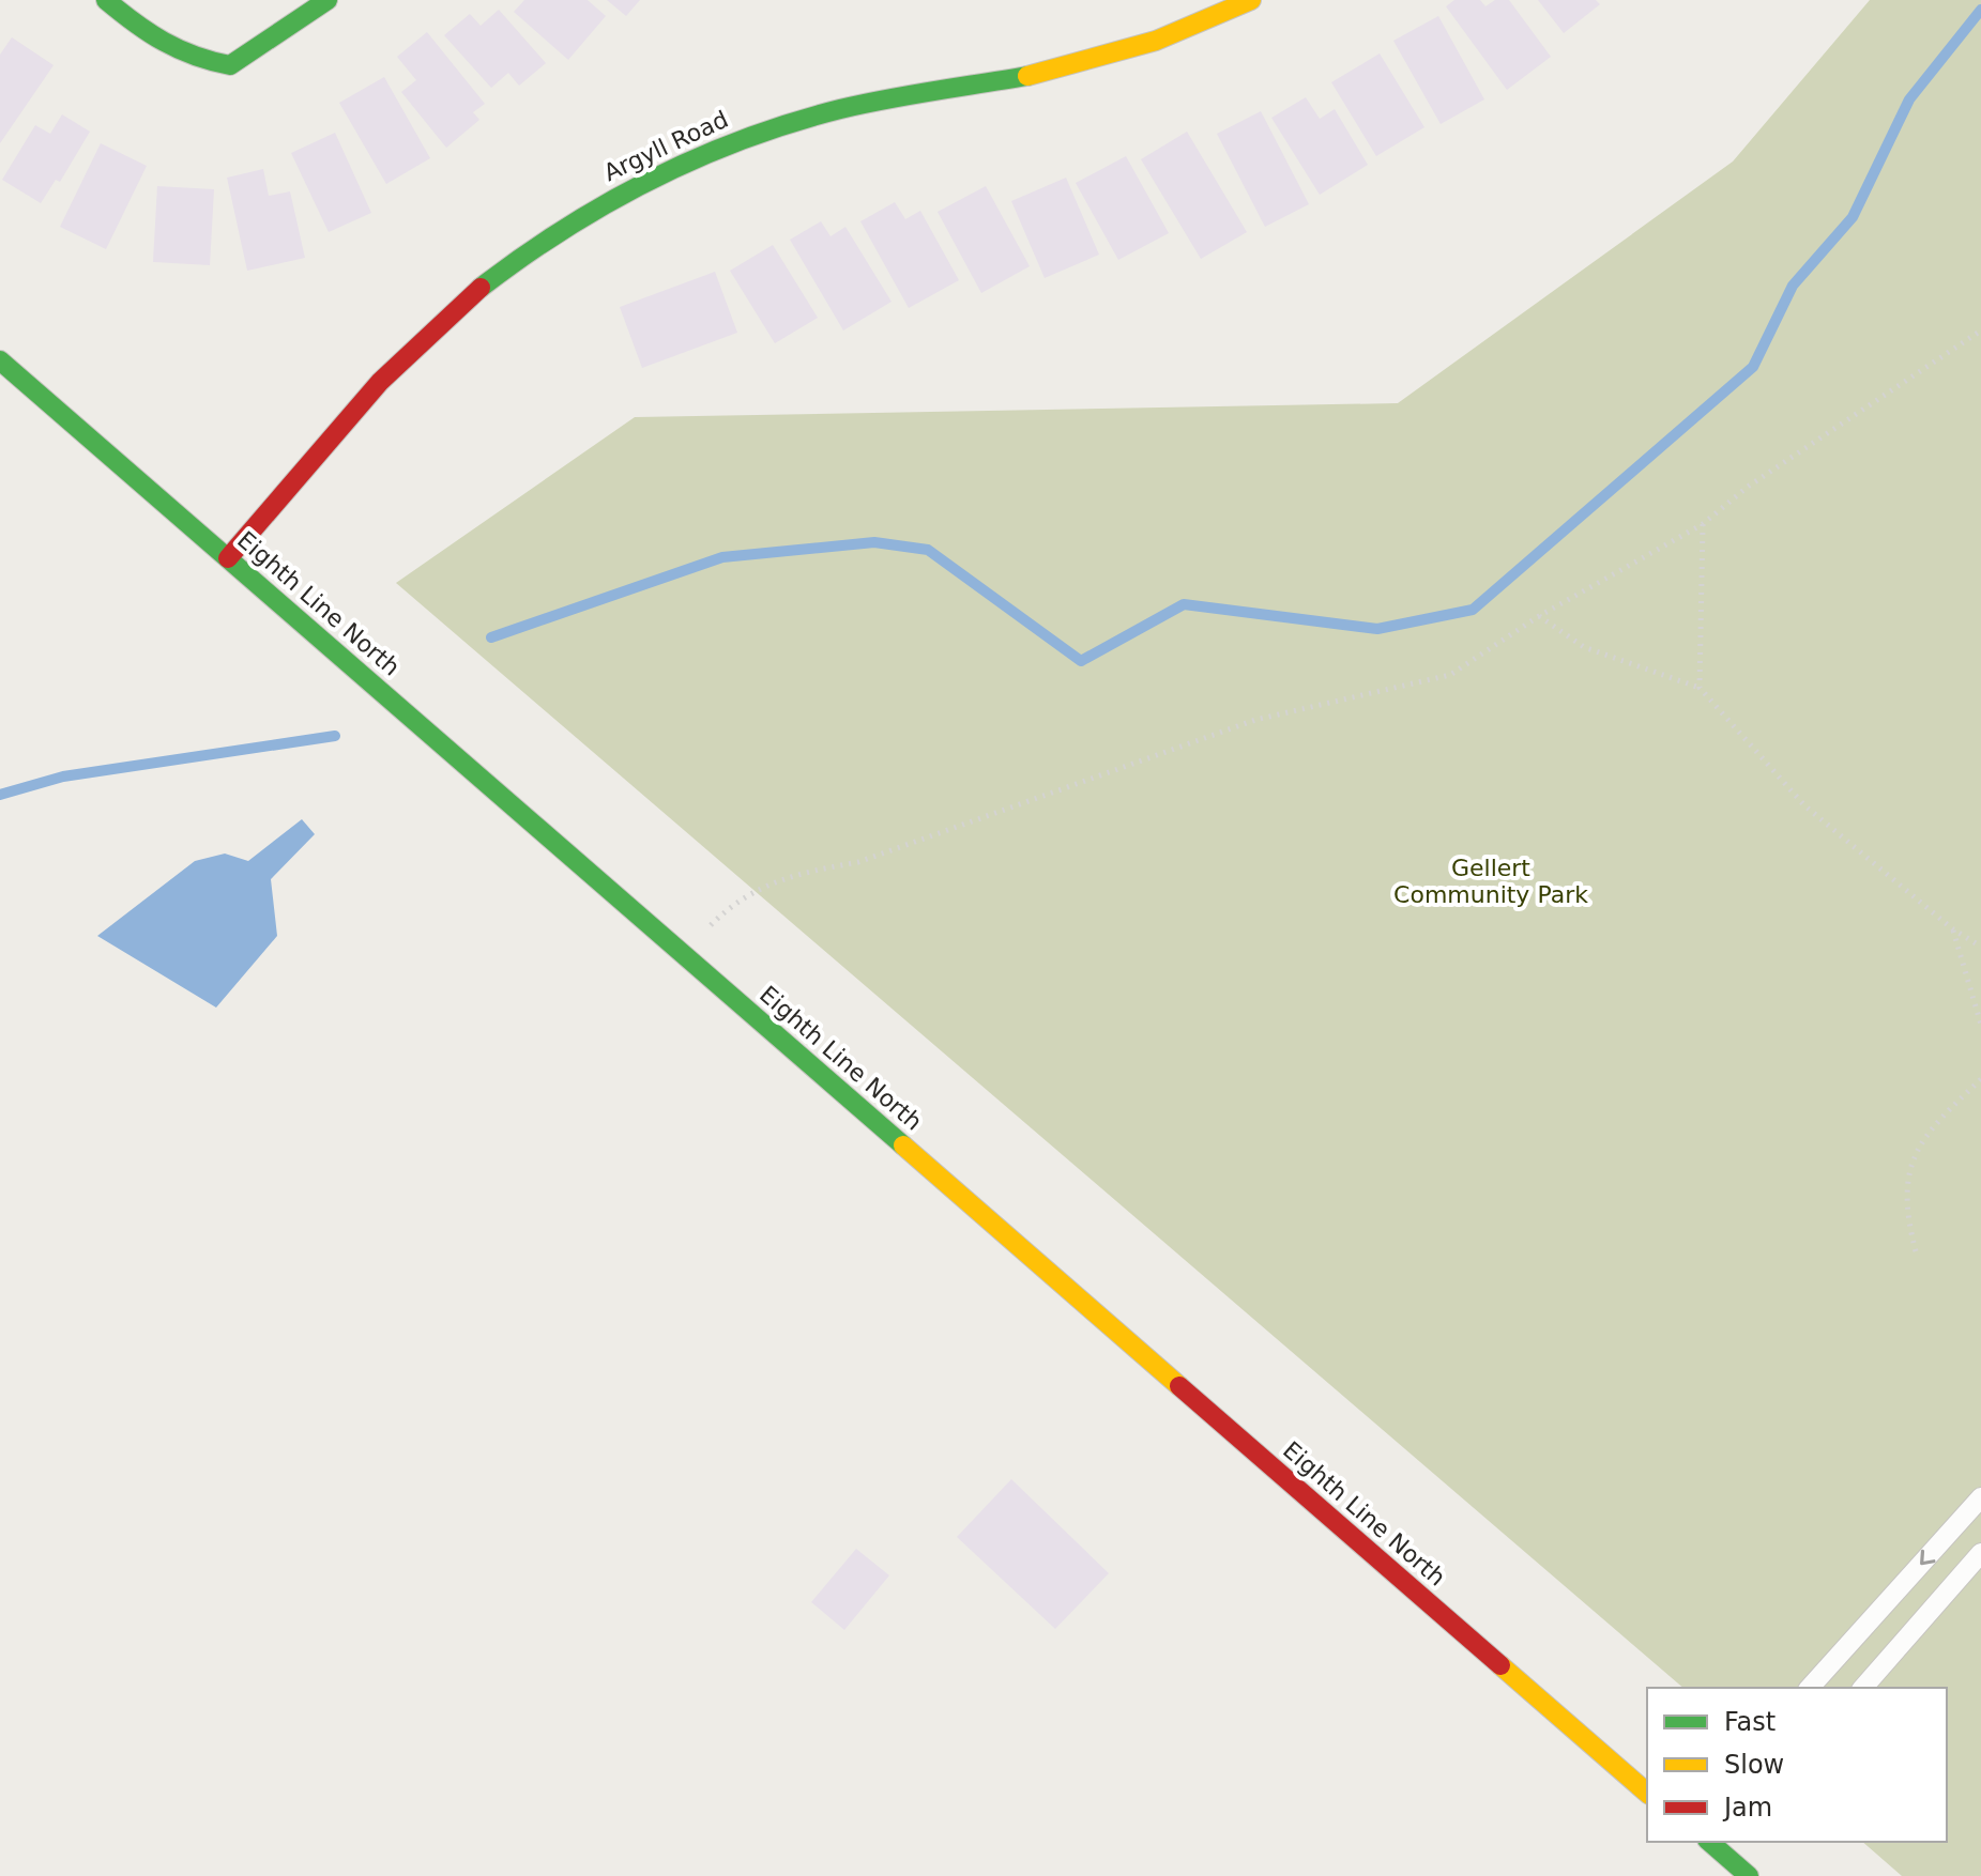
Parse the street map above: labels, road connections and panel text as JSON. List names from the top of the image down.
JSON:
{
  "streets": {
    "street": ["Argyll Road", "Eighth Line North"]
  },
  "crossings": [
    ["Argyll Road", "Eighth Line North"]
  ],
  "parks": ["Gellert Community Park"],
  "legend": ["Fast", "Slow", "Jam"]
}
